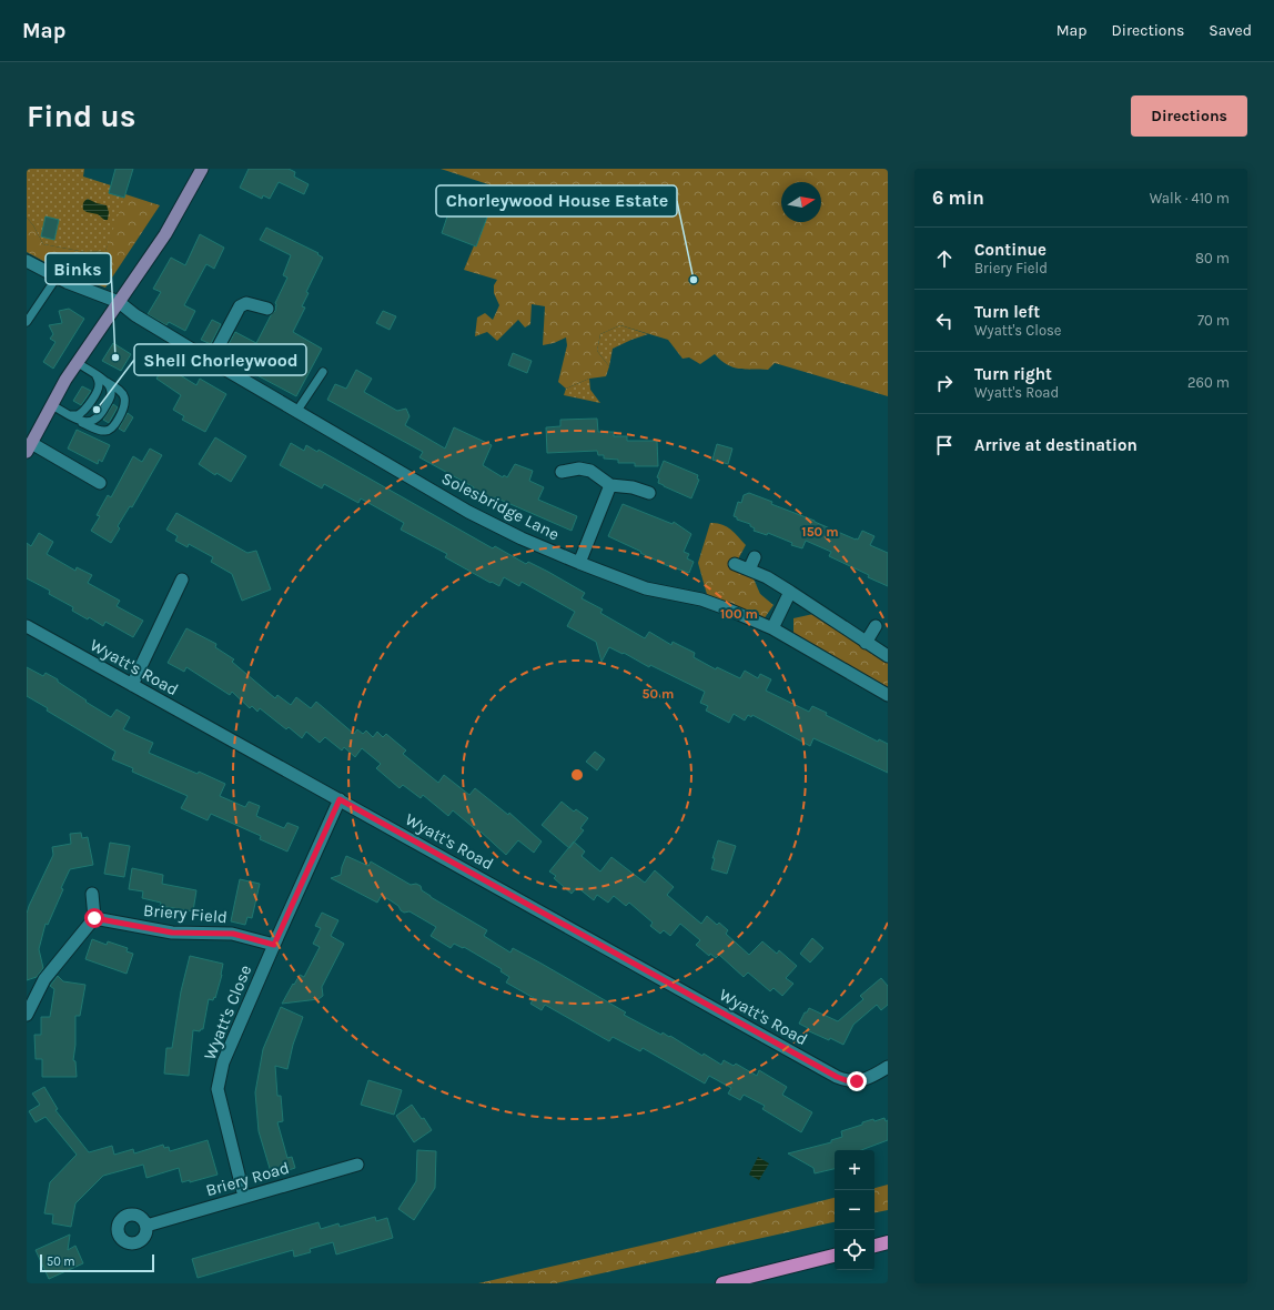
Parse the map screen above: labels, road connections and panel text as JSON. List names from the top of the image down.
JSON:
{
  "streets": {
    "street": [
      "Solesbridge Lane",
      "Wyatt's Road",
      "Briery Field",
      "Wyatt's Close",
      "Briery Road"
    ]
  },
  "crossings": [
    ["Wyatt's Road", "Wyatt's Close"],
    ["Briery Field", "Wyatt's Close"],
    ["Wyatt's Close", "Briery Road"]
  ],
  "places": ["Chorleywood House Estate", "Binks", "Shell Chorleywood"],
  "scale_bar": "50 m",
  "north": "right",
  "page": {
    "header": "Map",
    "nav": ["Map", "Directions", "Saved"],
    "buttons": "Directions",
    "title": "Find us",
    "heading": ["6 min", "Walk · 410 m"],
    "list": [
      ["Continue", "Briery Field", "80 m"],
      ["Turn left", "Wyatt's Close", "70 m"],
      ["Turn right", "Wyatt's Road", "260 m"],
      "Arrive at destination"
    ],
    "map_buttons": ["+", "−"],
    "scale": "50 m"
  },
  "rings": ["150 m", "100 m", "50 m"]
}
